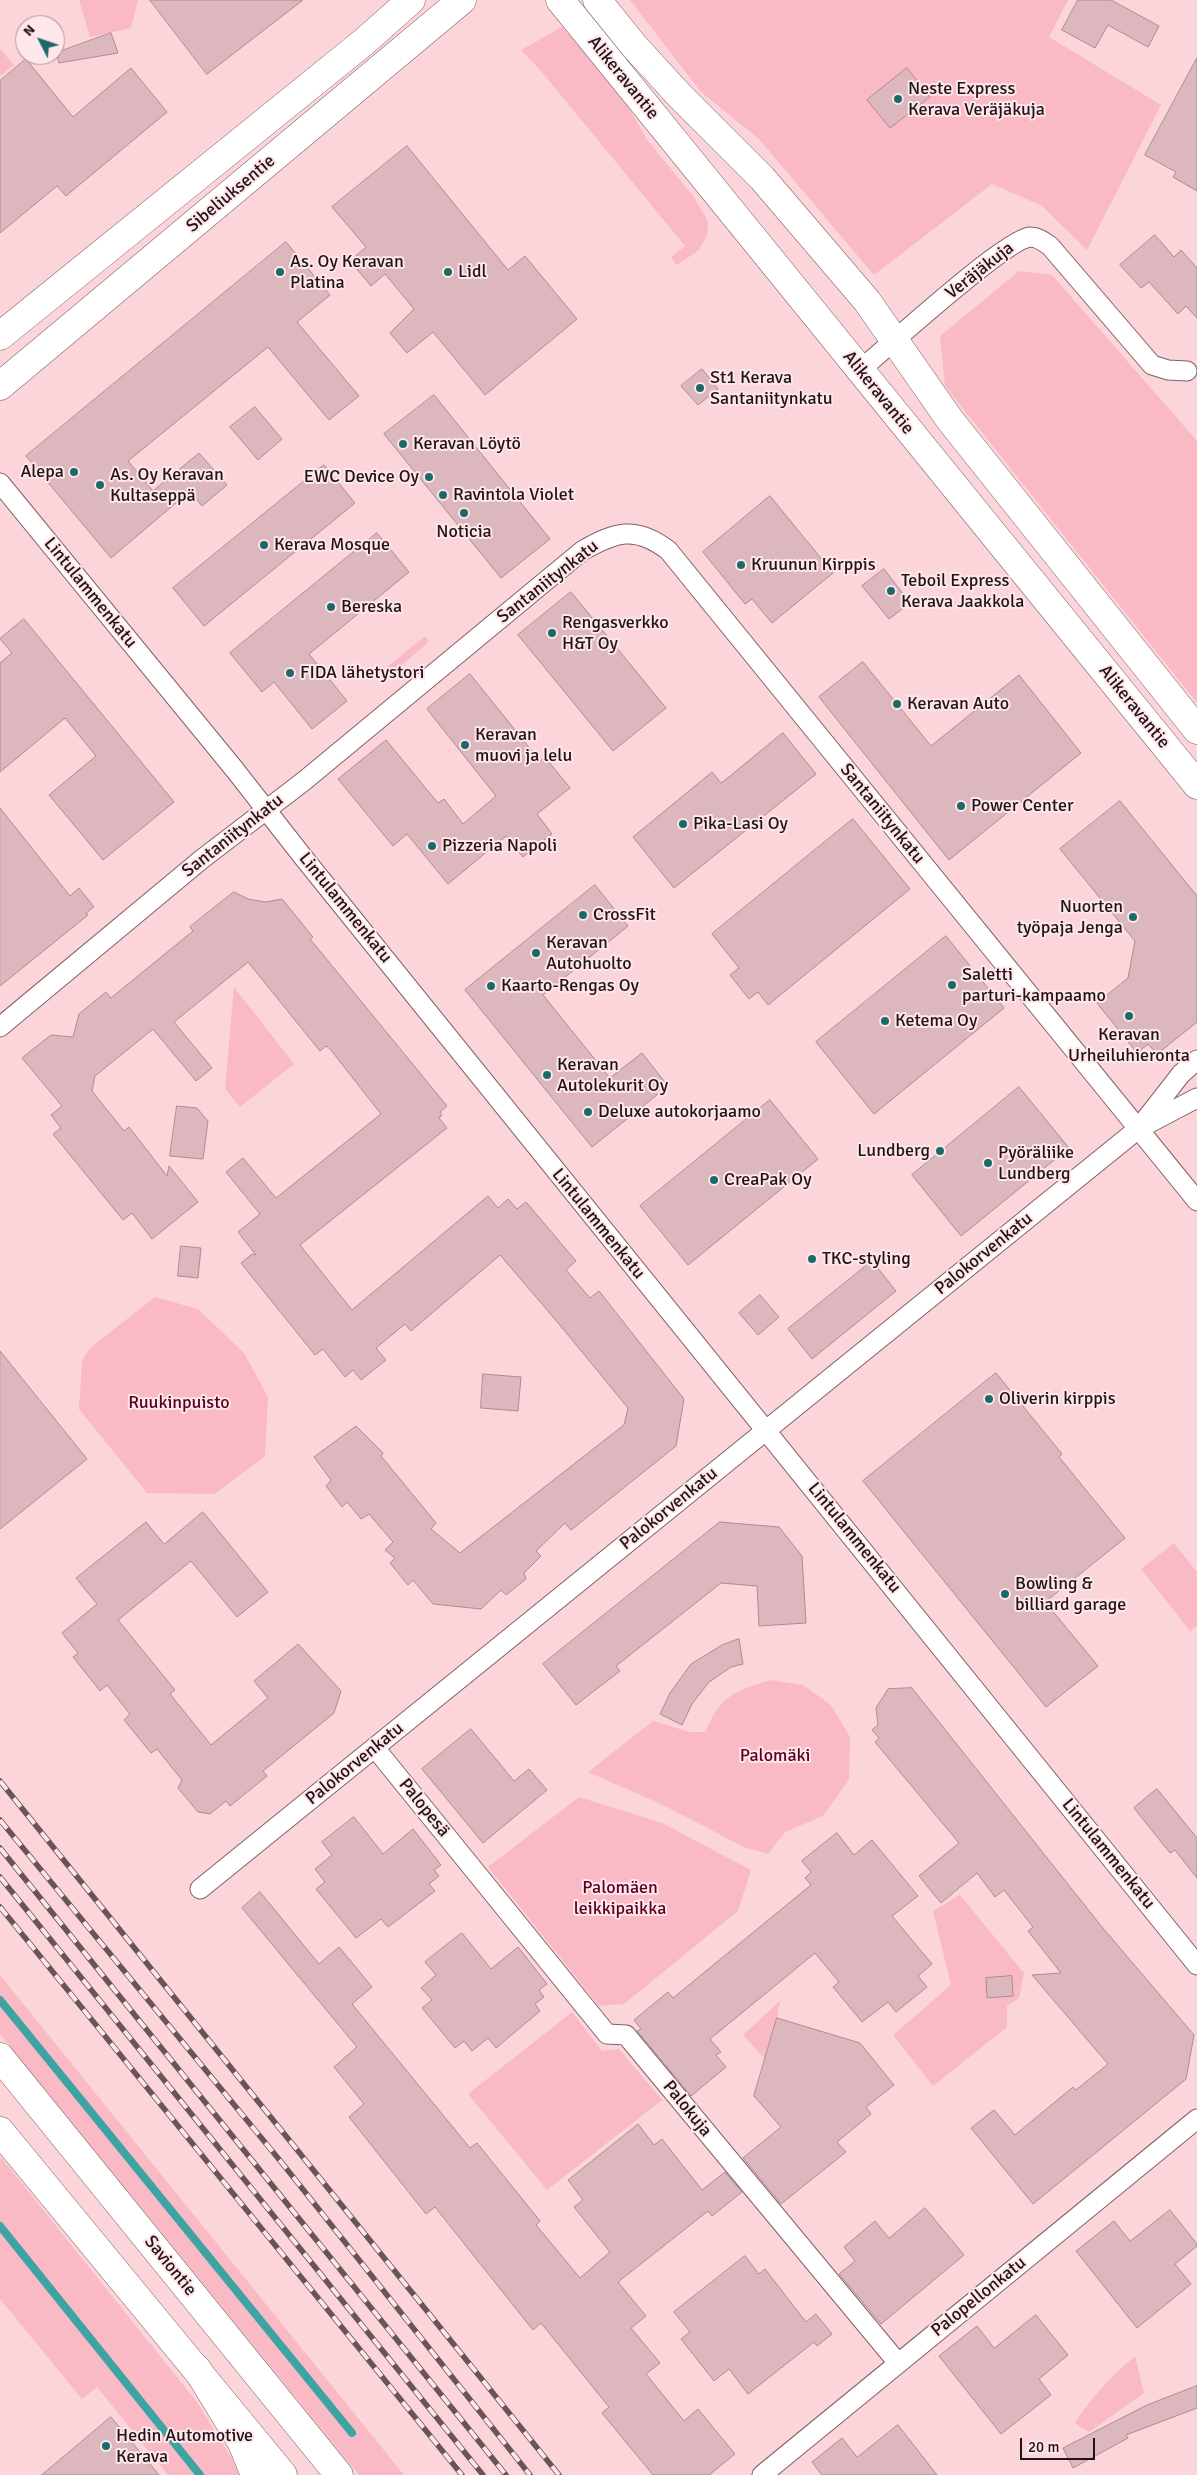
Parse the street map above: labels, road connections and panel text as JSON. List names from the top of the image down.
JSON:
{
  "streets": {
    "main road": ["Alikeravantie", "Sibeliuksentie", "Saviontie"],
    "street": [
      "Veräjäkuja",
      "Santaniitynkatu",
      "Lintulammenkatu",
      "Palokorvenkatu",
      "Palopesä",
      "Palokuja",
      "Palopellonkatu"
    ]
  },
  "crossings": [
    ["Alikeravantie", "Veräjäkuja"],
    ["Santaniitynkatu", "Lintulammenkatu"],
    ["Santaniitynkatu", "Palokorvenkatu"],
    ["Lintulammenkatu", "Palokorvenkatu"],
    ["Palokorvenkatu", "Palopesä"],
    ["Palopesä", "Palokuja"],
    ["Palokuja", "Palopellonkatu"]
  ],
  "parks": ["Ruukinpuisto", "Palomäki", "Palomäen leikkipaikka"],
  "places": [
    "Neste Express Kerava Veräjäkuja",
    "As. Oy Keravan Platina",
    "Lidl",
    "St1 Kerava Santaniitynkatu",
    "Keravan Löytö",
    "Alepa",
    "EWC Device Oy",
    "As. Oy Keravan Kultaseppä",
    "Ravintola Violet",
    "Noticia",
    "Kerava Mosque",
    "Kruunun Kirppis",
    "Teboil Express Kerava Jaakkola",
    "Bereska",
    "Rengasverkko H&T Oy",
    "FIDA lähetystori",
    "Keravan Auto",
    "Keravan muovi ja lelu",
    "Power Center",
    "Pika-Lasi Oy",
    "Pizzeria Napoli",
    "CrossFit",
    "Nuorten työpaja Jenga",
    "Keravan Autohuolto",
    "Saletti parturi-kampaamo",
    "Kaarto-Rengas Oy",
    "Keravan Urheiluhieronta",
    "Ketema Oy",
    "Keravan Autolekurit Oy",
    "Deluxe autokorjaamo",
    "Lundberg",
    "Pyöräliike Lundberg",
    "CreaPak Oy",
    "TKC-styling",
    "Oliverin kirppis",
    "Bowling & billiard garage",
    "Hedin Automotive Kerava"
  ],
  "scale_bar": "20 m",
  "north": "top left"
}
